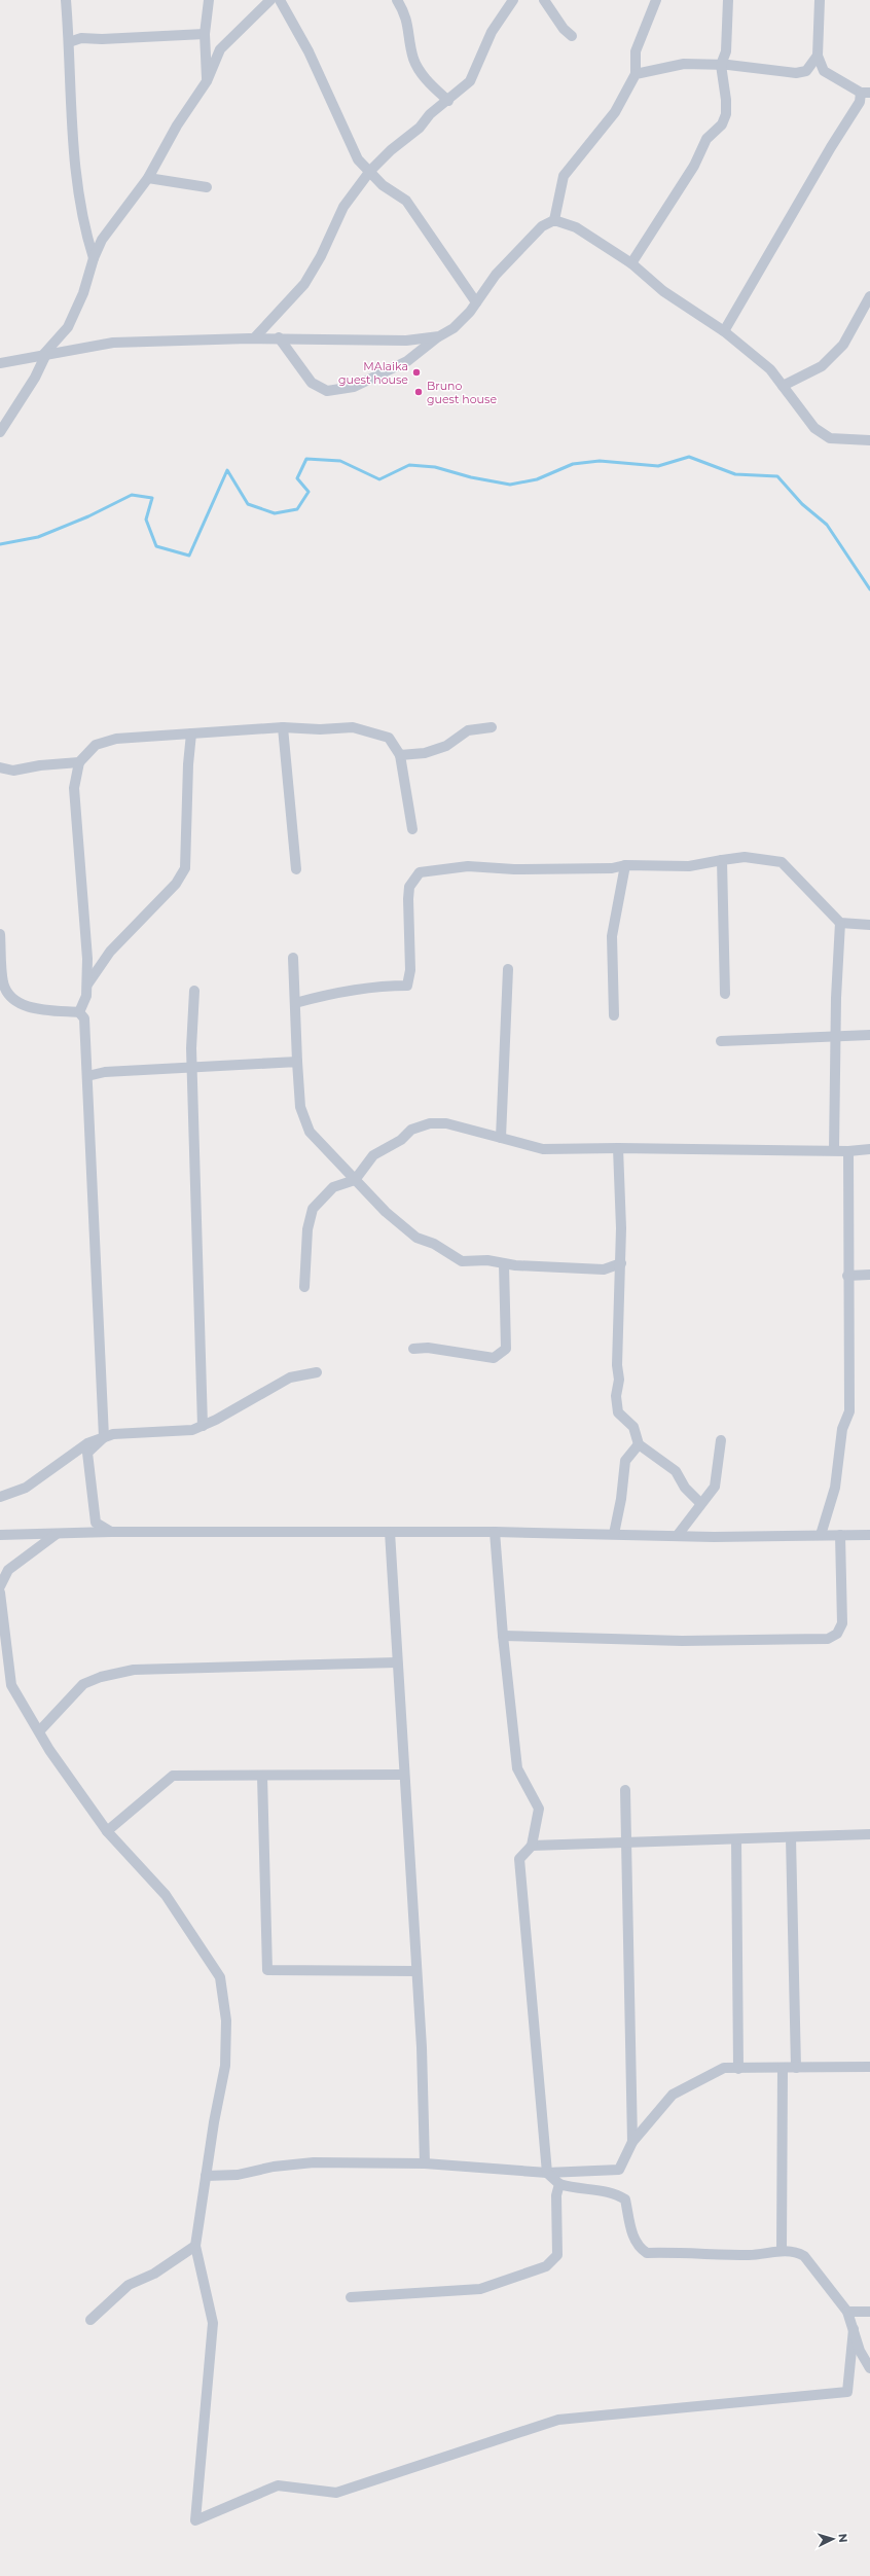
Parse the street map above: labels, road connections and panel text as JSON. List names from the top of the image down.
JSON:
{
  "places": ["MAlaika guest house", "Bruno guest house"],
  "north": "right"
}
